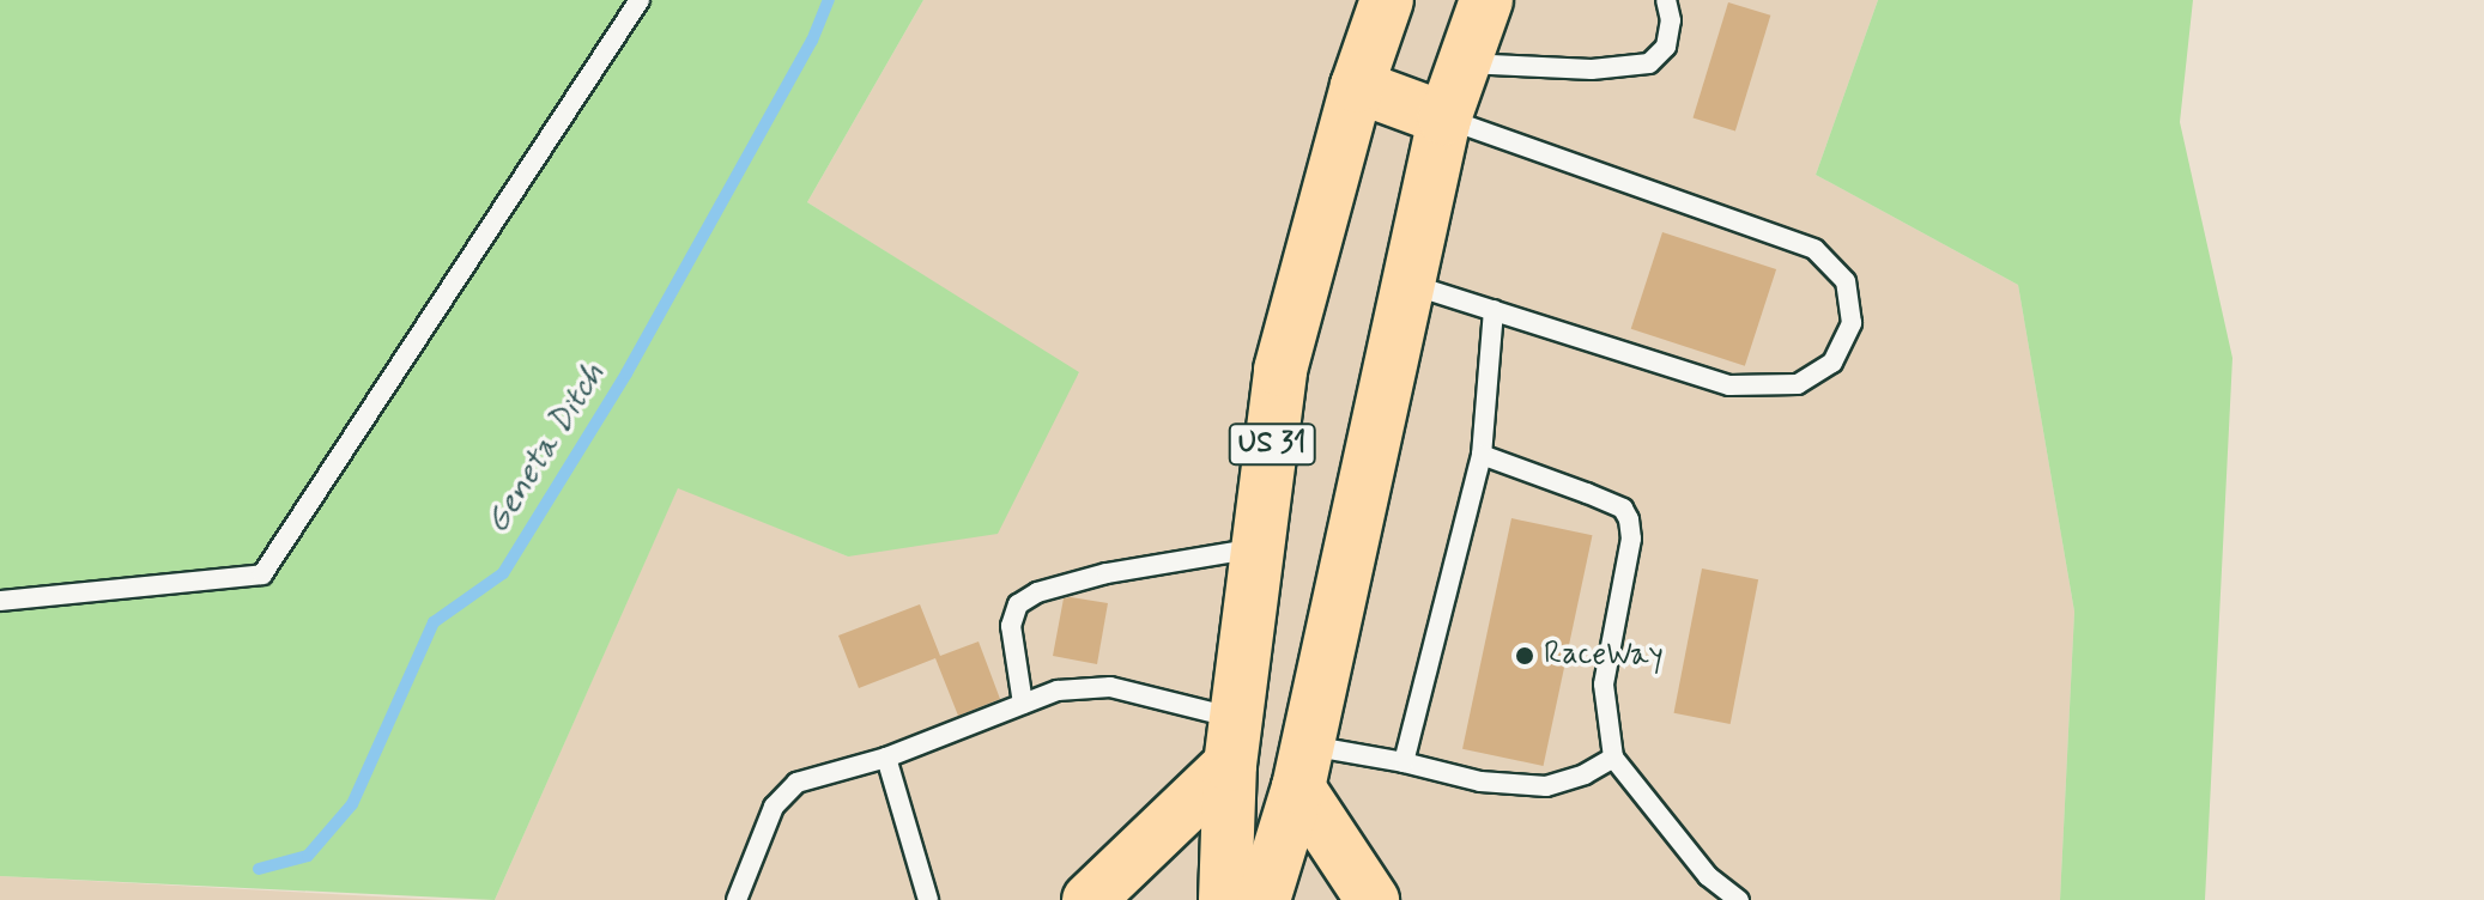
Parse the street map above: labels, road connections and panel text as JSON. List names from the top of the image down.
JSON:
{
  "streets": {
    "main road": ["US 31"]
  },
  "water": ["Geneta Ditch"],
  "places": ["RaceWay"]
}
